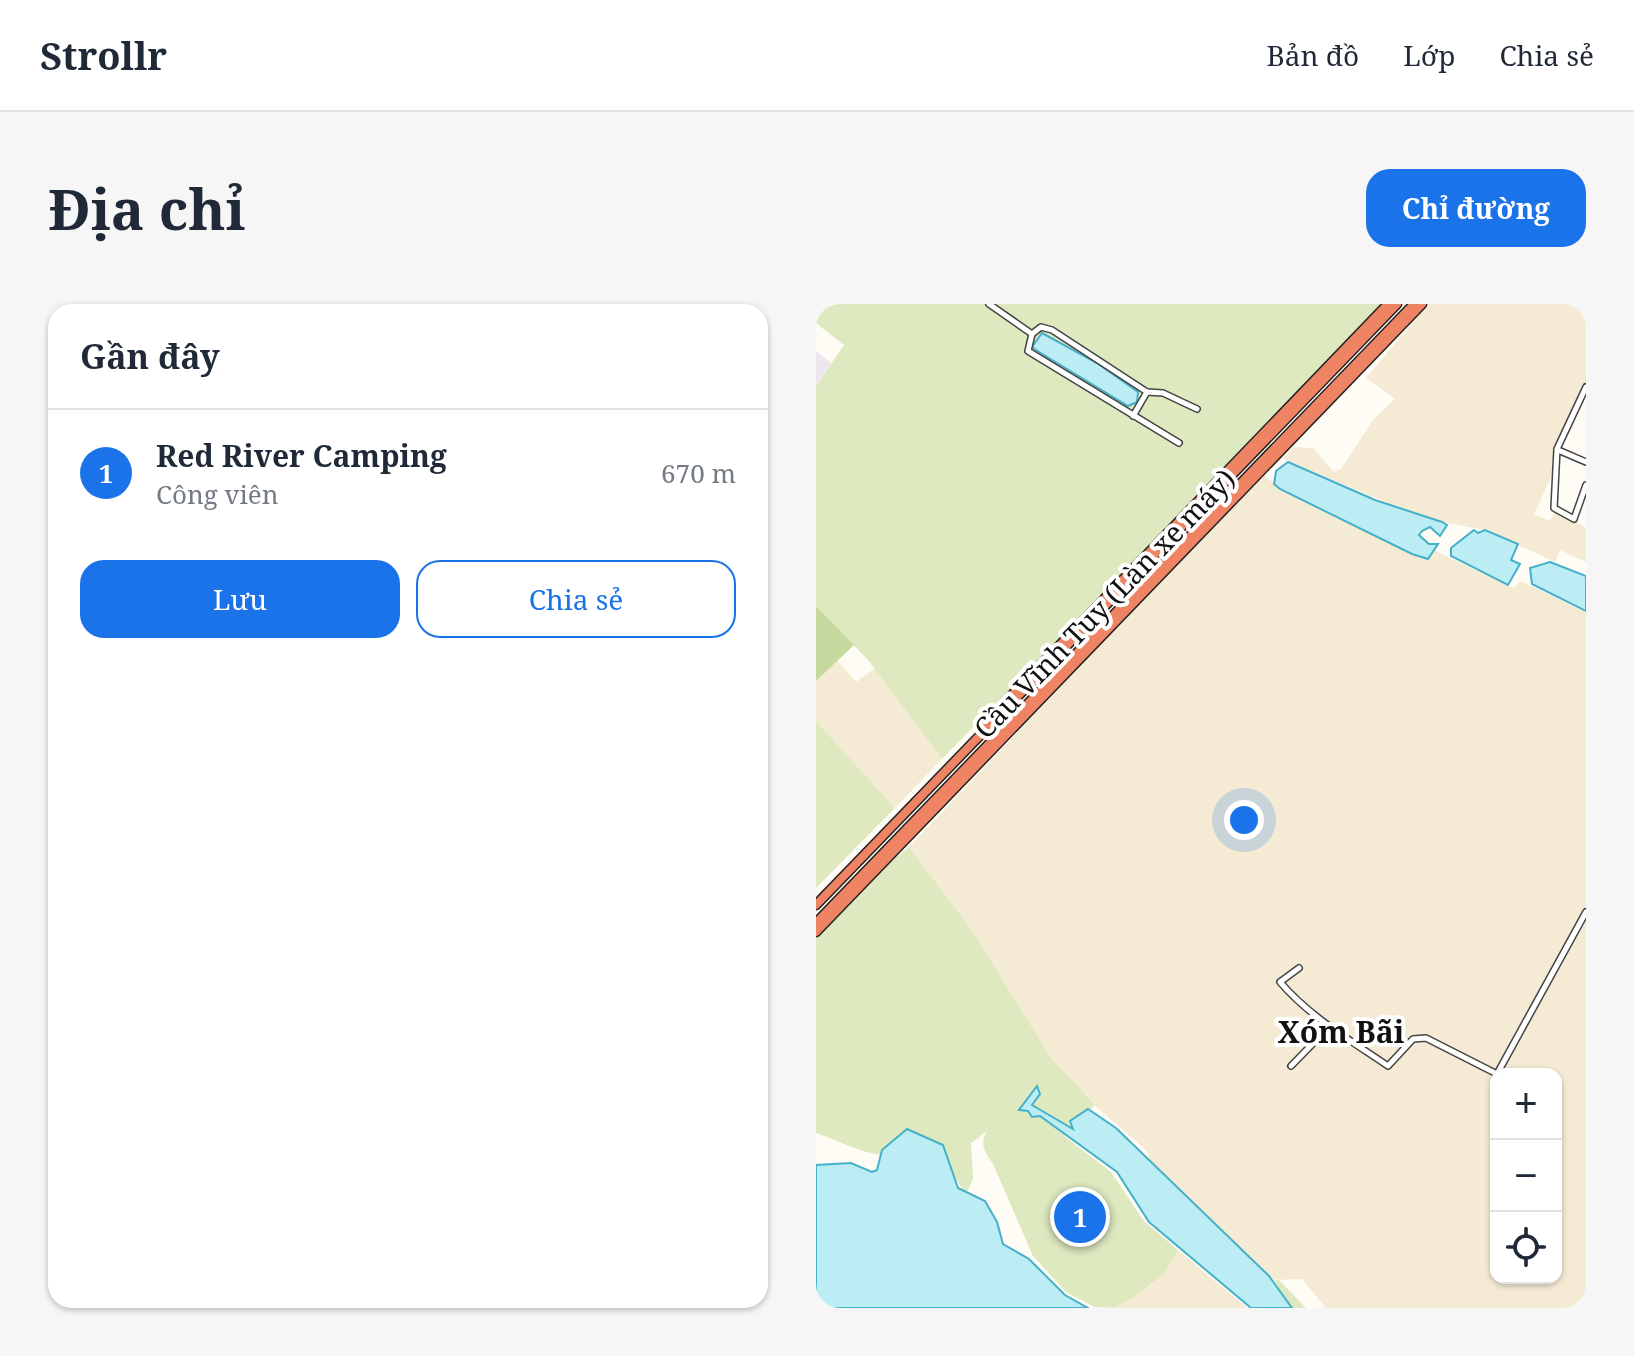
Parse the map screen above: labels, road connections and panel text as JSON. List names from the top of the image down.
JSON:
{
  "streets": {
    "highway": ["Cầu Vĩnh Tuy (Làn xe máy)"]
  },
  "districts": ["Xóm Bãi"],
  "page": {
    "header": "Strollr",
    "nav": ["Bản đồ", "Lớp", "Chia sẻ"],
    "buttons": [
      "Chỉ đường",
      ["Lưu", "Chia sẻ"]
    ],
    "title": "Địa chỉ",
    "heading": "Gần đây",
    "list": [
      {
        "mark": "1",
        "name": "Red River Camping",
        "note": "Công viên",
        "value": "670 m"
      }
    ],
    "map_buttons": ["+", "−"],
    "pins": "1"
  }
}
